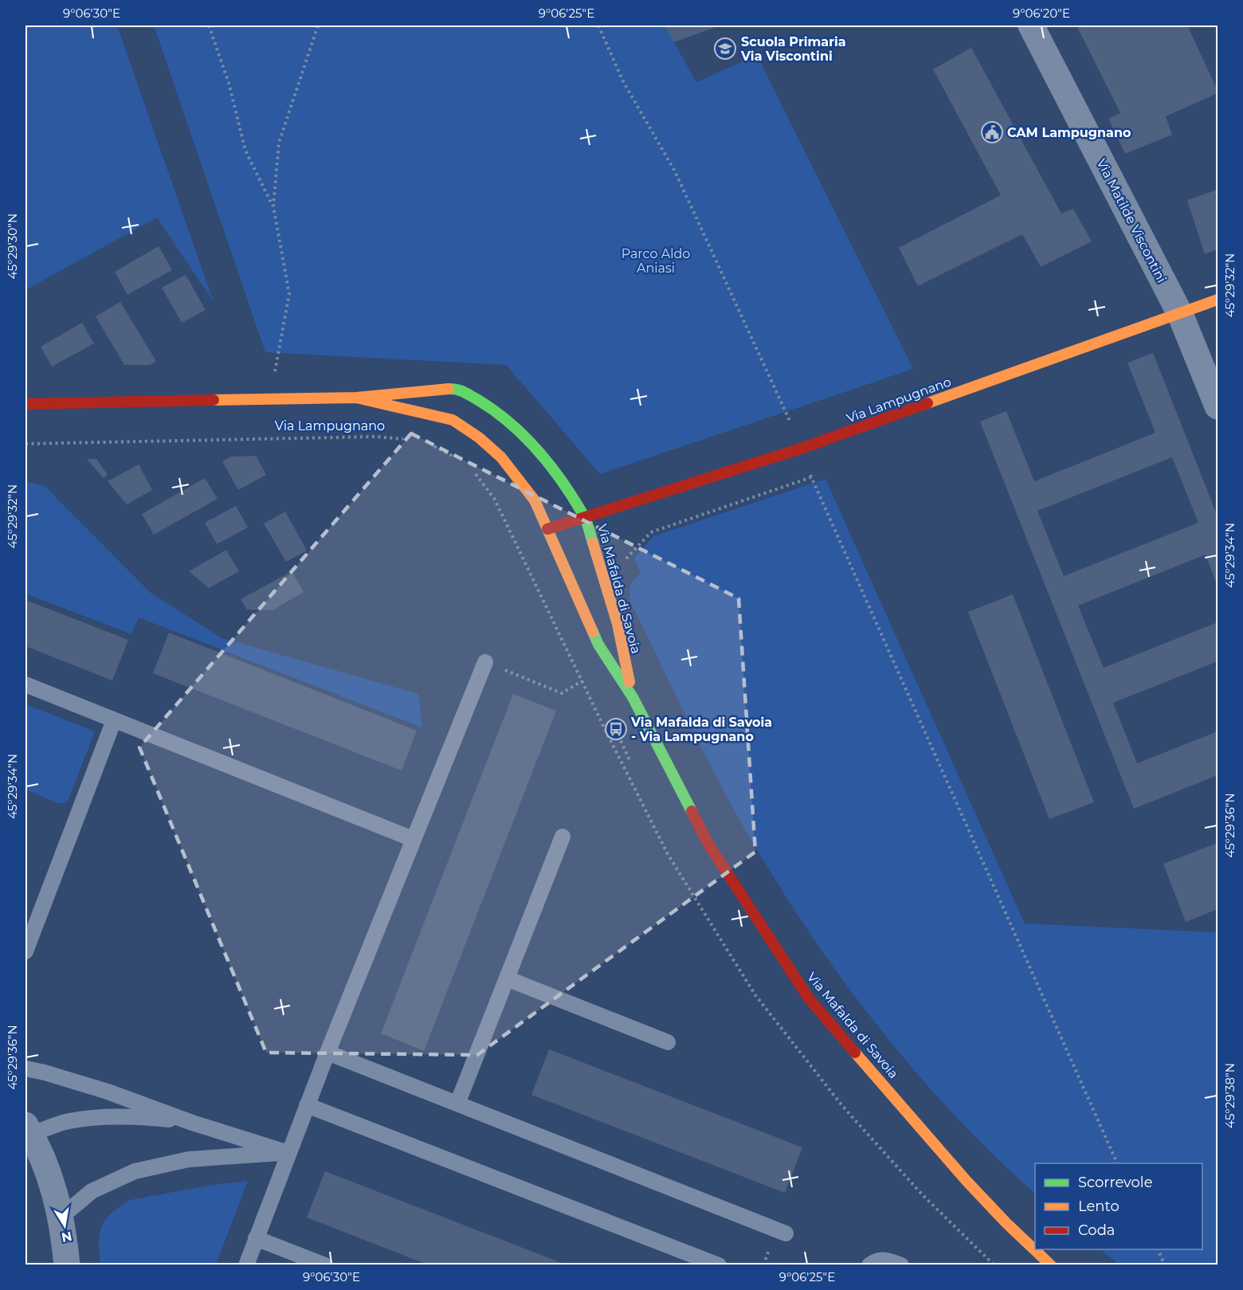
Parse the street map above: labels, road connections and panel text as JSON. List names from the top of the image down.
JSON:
{
  "streets": {
    "street": ["Via Matilde Viscontini", "Via Lampugnano", "Via Mafalda di Savoia"]
  },
  "crossings": [
    ["Via Matilde Viscontini", "Via Lampugnano"],
    ["Via Lampugnano", "Via Mafalda di Savoia"]
  ],
  "parks": ["Parco Aldo Aniasi"],
  "places": {
    "school or university": ["Scuola Primaria Via Viscontini"],
    "public building": ["CAM Lampugnano"],
    "bus stop": ["Via Mafalda di Savoia - Via Lampugnano"]
  },
  "legend": ["Scorrevole", "Lento", "Coda"],
  "north": "bottom",
  "coordinates": [
    "9°06'30\"E",
    "9°06'25\"E",
    "9°06'20\"E",
    "45°29'30\"N",
    "45°29'32\"N",
    "45°29'34\"N",
    "45°29'36\"N",
    "45°29'38\"N"
  ]
}
